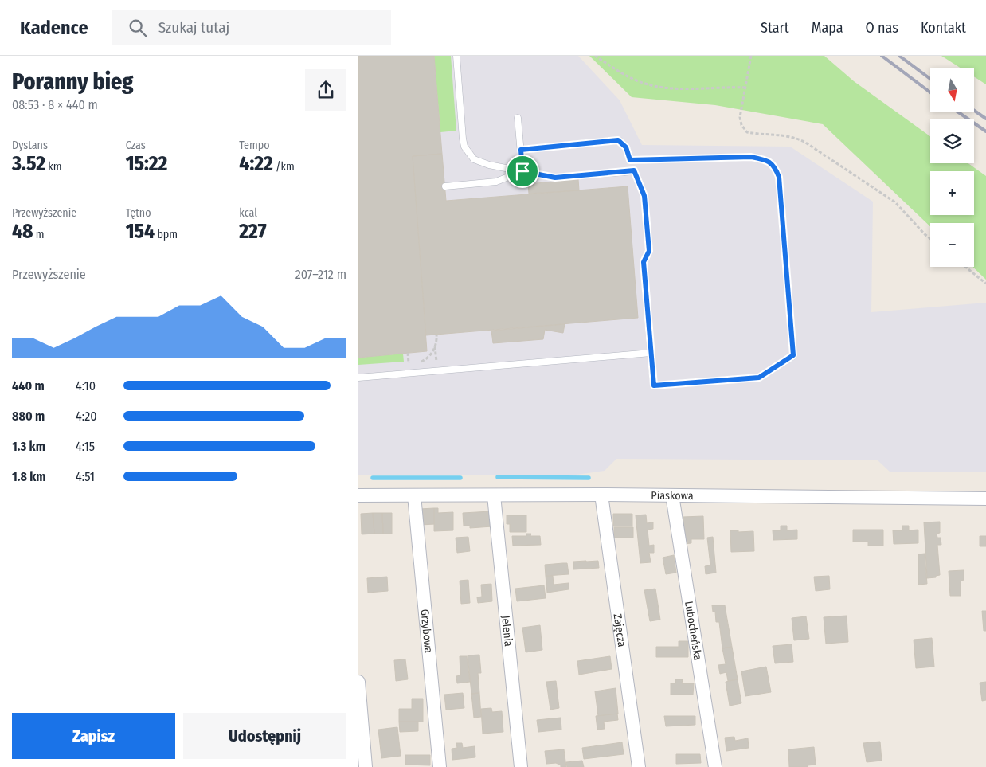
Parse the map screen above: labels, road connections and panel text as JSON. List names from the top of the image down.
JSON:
{
  "streets": {
    "street": [
      "Piaskowa",
      "Grzybowa",
      "Jelenia",
      "Zajęcza",
      "Lubocheńska"
    ]
  },
  "crossings": [
    ["Piaskowa", "Grzybowa"],
    ["Piaskowa", "Jelenia"],
    ["Piaskowa", "Zajęcza"],
    ["Piaskowa", "Lubocheńska"]
  ],
  "north": "bottom",
  "page": {
    "header": "Kadence",
    "search": "Szukaj tutaj",
    "nav": [
      "Start",
      "Mapa",
      "O nas",
      "Kontakt"
    ],
    "heading": ["Poranny bieg", "08:53 · 8 × 440 m"],
    "map_buttons": ["+", "−"],
    "stats": [
      ["Dystans", "3.52 km"],
      ["Czas", "15:22"],
      ["Tempo", "4:22 /km"],
      ["Przewyższenie", "48 m"],
      ["Tętno", "154 bpm"],
      ["kcal", "227"]
    ],
    "chart": ["Przewyższenie", "207–212 m"],
    "list": [
      {
        "name": "440 m",
        "note": "4:10"
      },
      {
        "name": "880 m",
        "note": "4:20"
      },
      {
        "name": "1.3 km",
        "note": "4:15"
      },
      {
        "name": "1.8 km",
        "note": "4:51"
      }
    ],
    "buttons": ["Zapisz", "Udostępnij"]
  }
}
